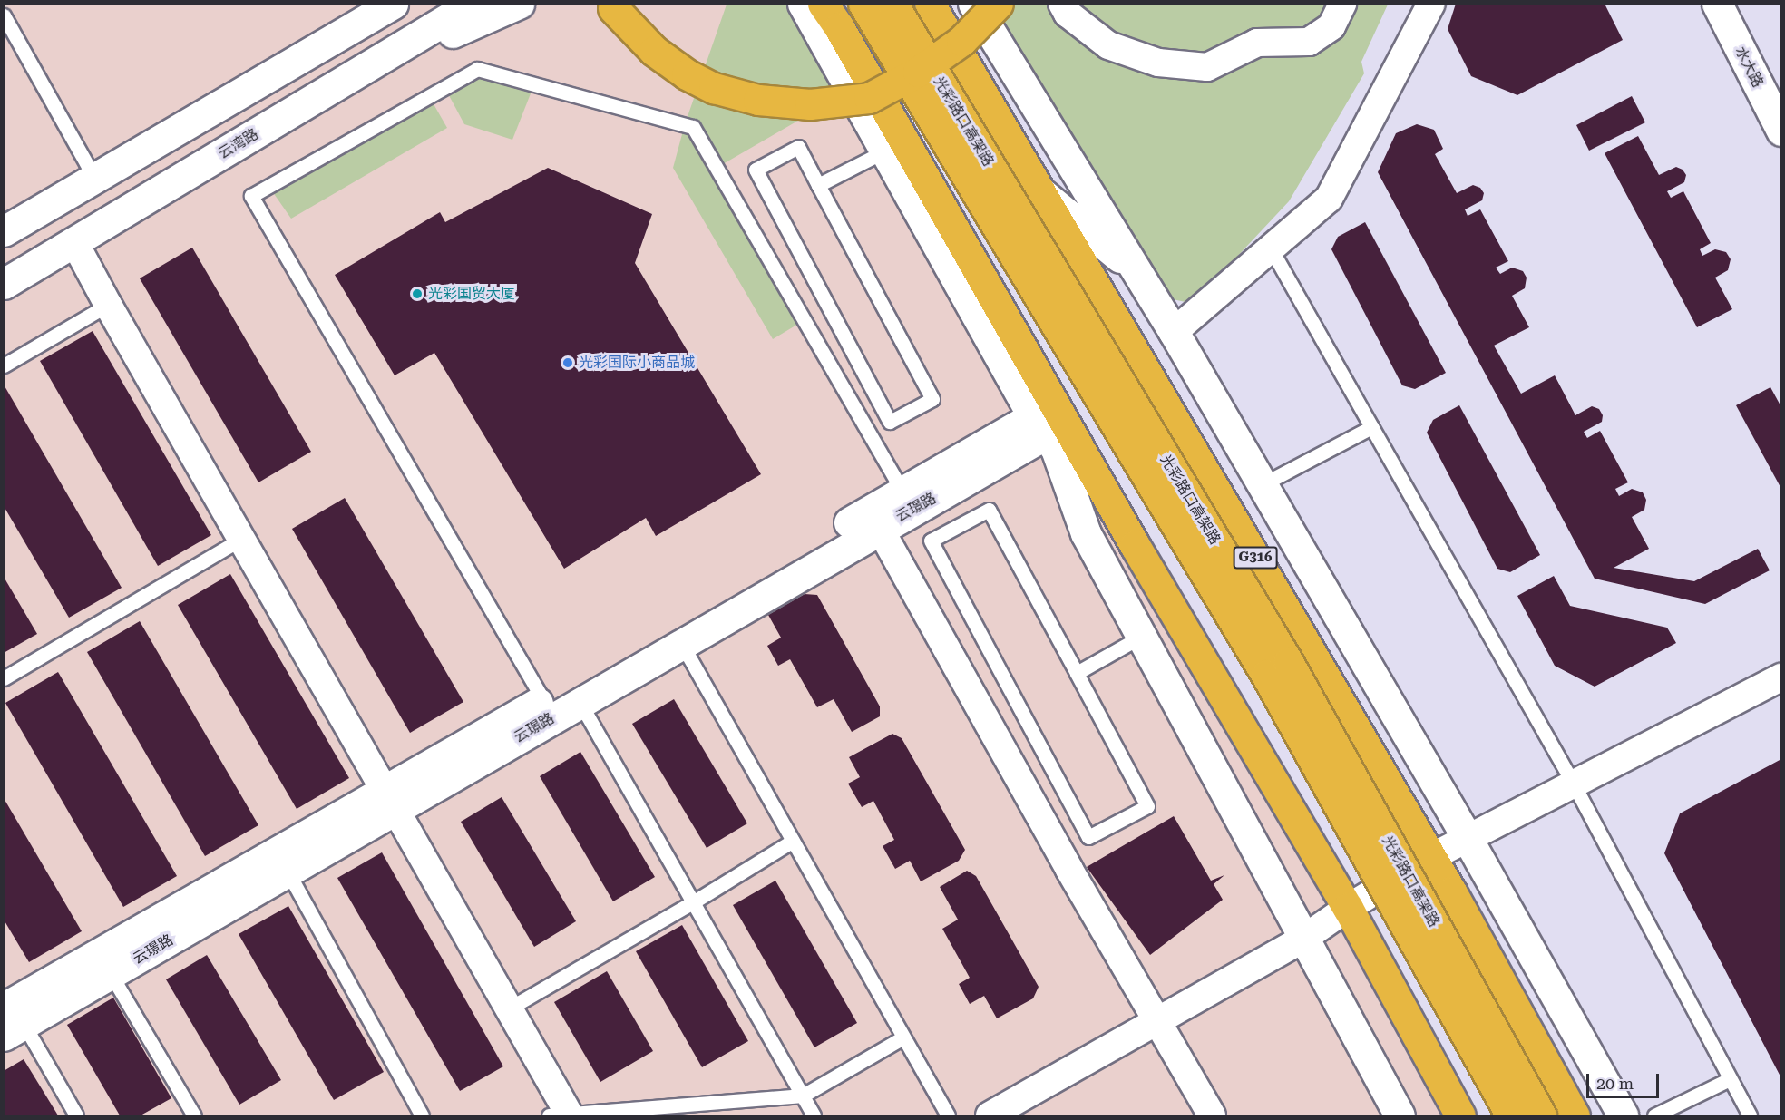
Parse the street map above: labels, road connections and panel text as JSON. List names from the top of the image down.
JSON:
{
  "streets": {
    "highway": ["光彩路口高架路", "G316"],
    "street": ["水大路", "云湾路", "云璟路"]
  },
  "places": ["光彩国贸大厦", "光彩国际小商品城"],
  "scale_bar": "20 m"
}
